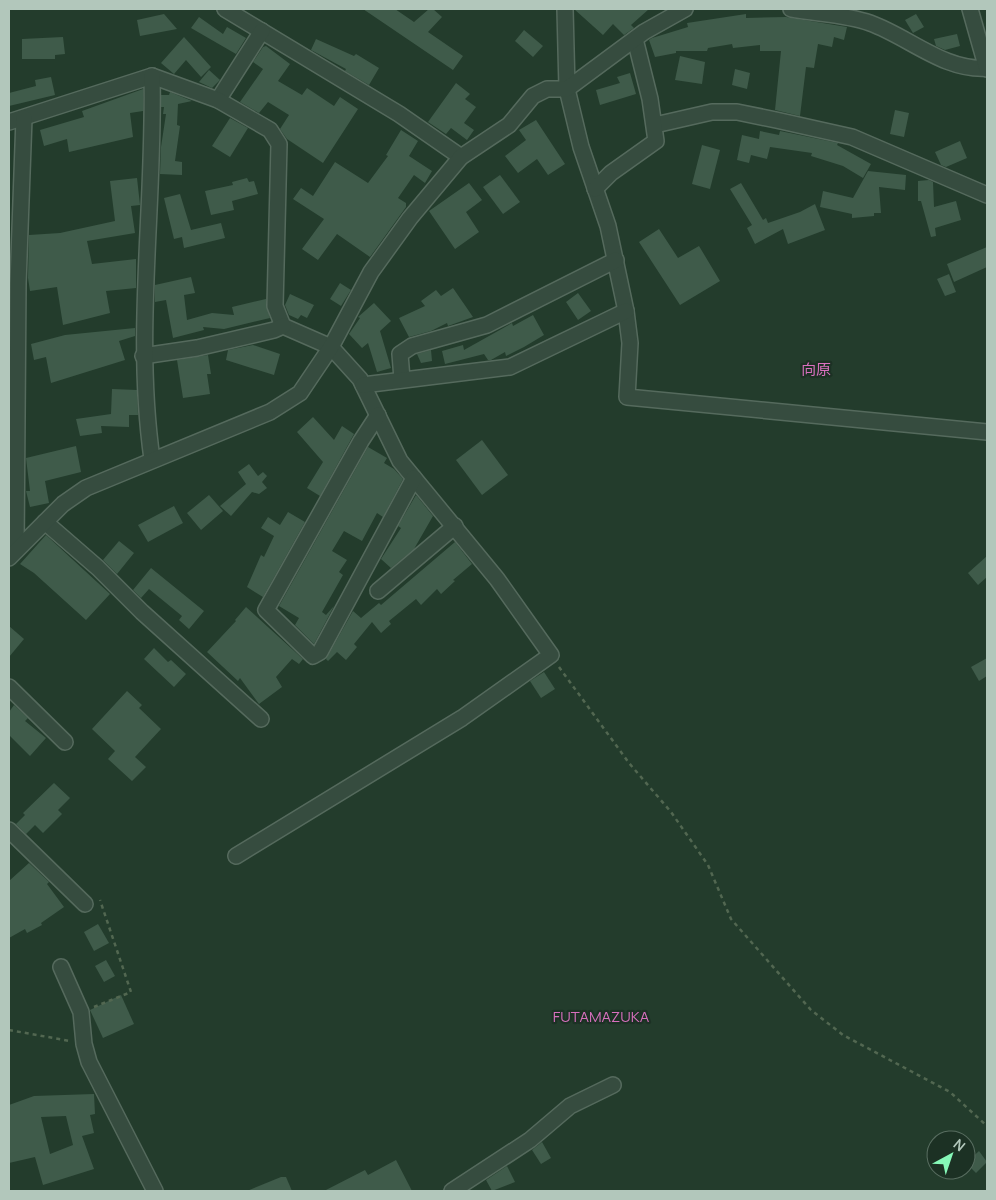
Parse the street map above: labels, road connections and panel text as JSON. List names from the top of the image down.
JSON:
{
  "districts": ["向原", "FUTAMAZUKA"],
  "north": "top right"
}
